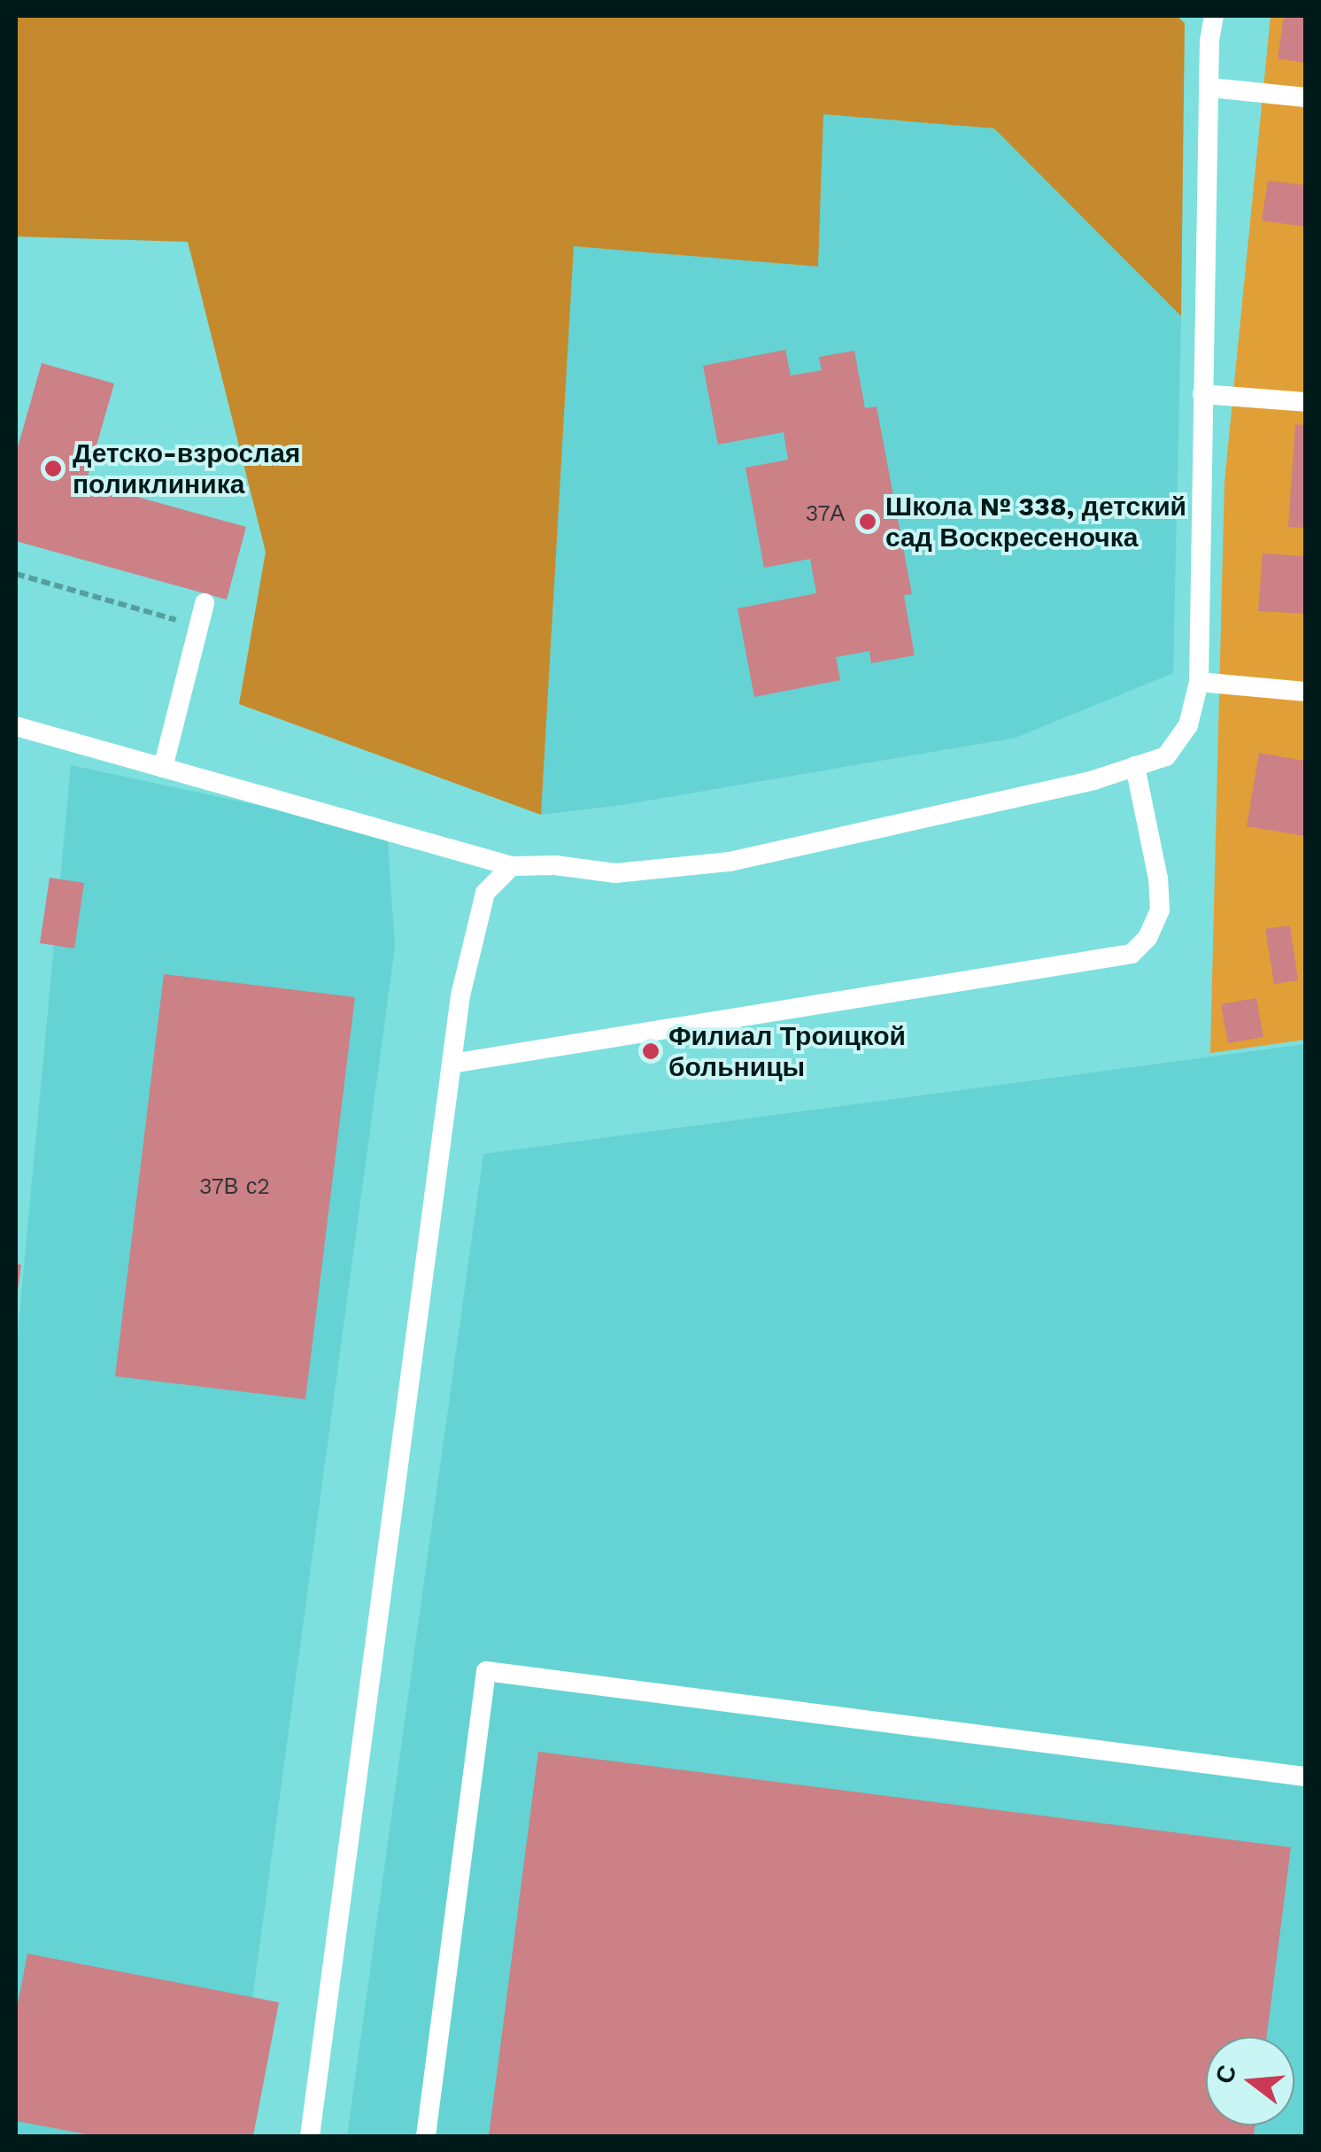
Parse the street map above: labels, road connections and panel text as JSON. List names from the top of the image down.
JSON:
{
  "places": ["Детско-взрослая поликлиника", "Школа № 338, детский сад Воскресеночка", "Филиал Троицкой больницы"],
  "house_numbers": ["37А", "37В с2"],
  "north": "left"
}
